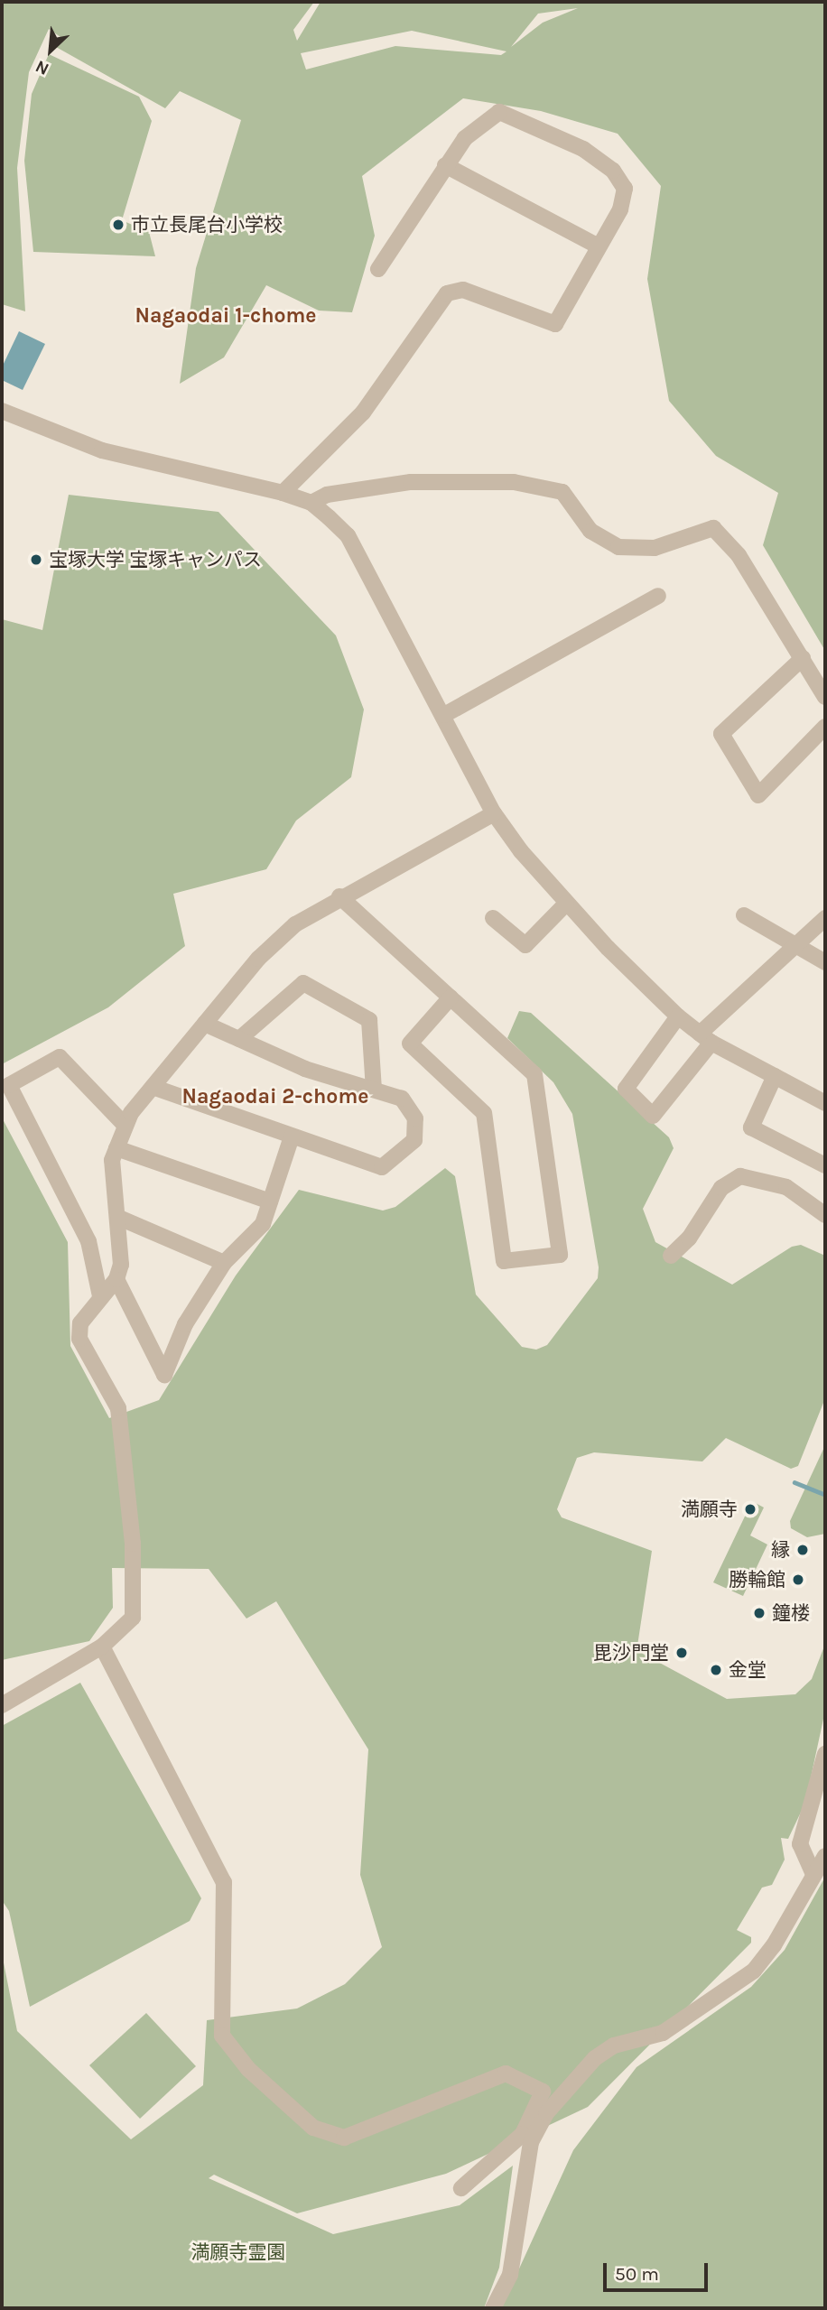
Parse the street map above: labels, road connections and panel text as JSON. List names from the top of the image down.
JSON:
{
  "districts": ["Nagaodai 1-chome", "Nagaodai 2-chome"],
  "parks": ["満願寺霊園"],
  "places": [
    "市立長尾台小学校",
    "宝塚大学 宝塚キャンパス",
    "満願寺",
    "縁",
    "勝輪館",
    "鐘楼",
    "毘沙門堂",
    "金堂"
  ],
  "scale_bar": "50 m",
  "north": "bottom left"
}
